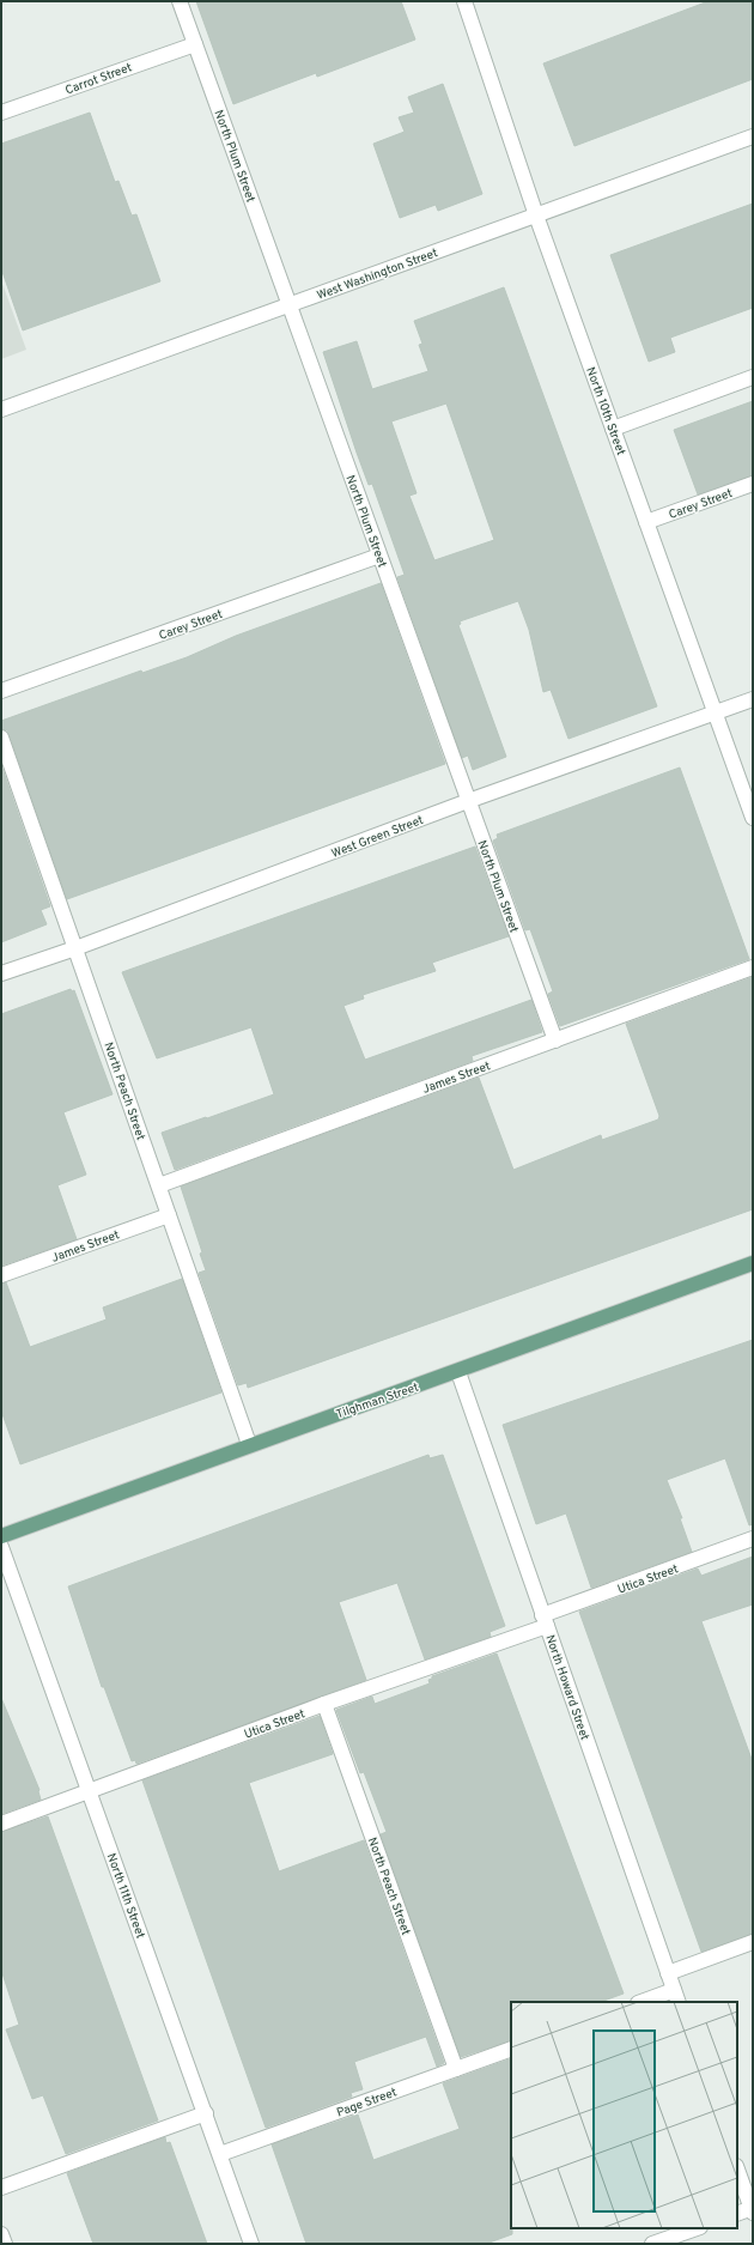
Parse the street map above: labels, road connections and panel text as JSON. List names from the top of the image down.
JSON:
{
  "streets": {
    "main road": ["Tilghman Street"],
    "street": [
      "Carrot Street",
      "North Plum Street",
      "West Washington Street",
      "North 10th Street",
      "Carey Street",
      "West Green Street",
      "James Street",
      "North Peach Street",
      "Utica Street",
      "North Howard Street",
      "North 11th Street",
      "Page Street"
    ]
  },
  "crossings": [
    ["Carrot Street", "North Plum Street"],
    ["North Plum Street", "West Washington Street"],
    ["North Plum Street", "Carey Street"],
    ["North Plum Street", "West Green Street"],
    ["North Plum Street", "James Street"],
    ["West Washington Street", "North 10th Street"],
    ["North 10th Street", "Carey Street"],
    ["North 10th Street", "West Green Street"],
    ["West Green Street", "North Peach Street"],
    ["James Street", "North Peach Street"],
    ["North Peach Street", "Tilghman Street"],
    ["North Peach Street", "Utica Street"],
    ["North Peach Street", "Page Street"],
    ["Tilghman Street", "North Howard Street"],
    ["Utica Street", "North Howard Street"],
    ["Utica Street", "North 11th Street"],
    ["North 11th Street", "Page Street"]
  ]
}
